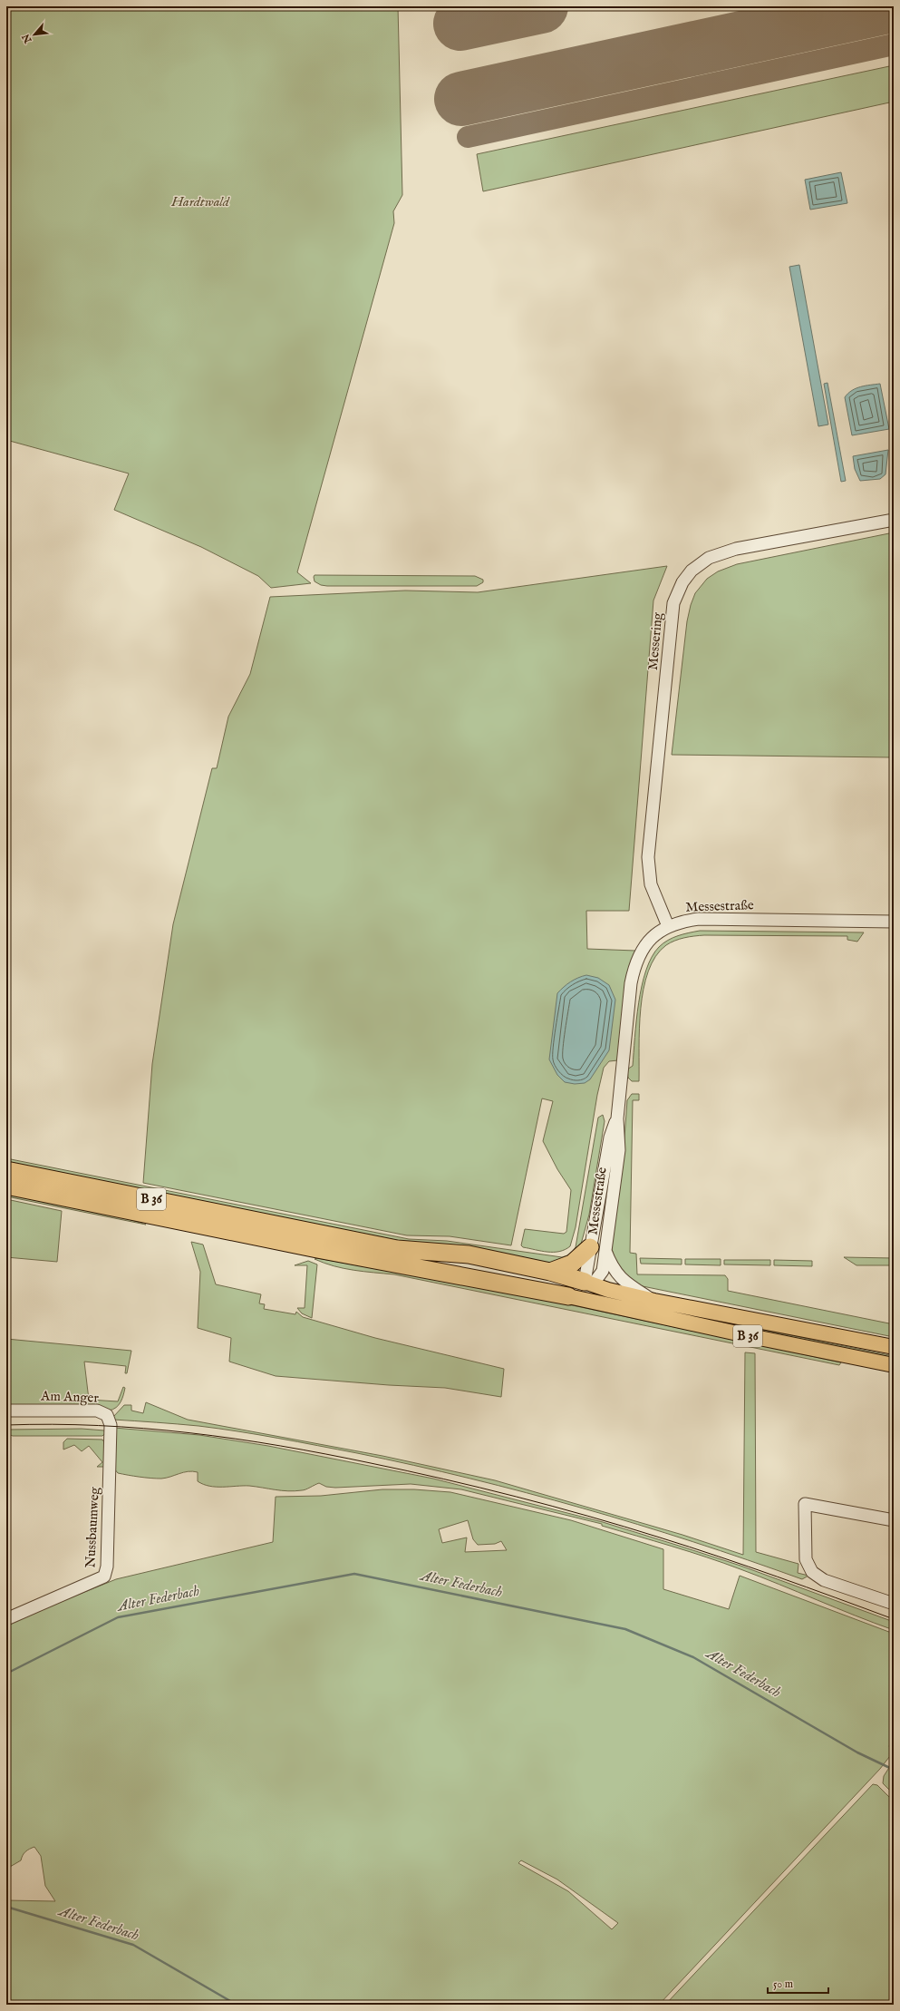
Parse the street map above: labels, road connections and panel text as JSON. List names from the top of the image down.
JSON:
{
  "streets": {
    "highway": ["B 36"],
    "street": [
      "Messering",
      "Messestraße",
      "Am Anger",
      "Nussbaumweg"
    ]
  },
  "crossings": [
    ["Messering", "Messestraße"],
    ["Messestraße", "B 36"],
    ["Am Anger", "Nussbaumweg"]
  ],
  "water": ["Alter Federbach"],
  "parks": ["Hardtwald"],
  "scale_bar": "50 m",
  "north": "bottom left"
}
